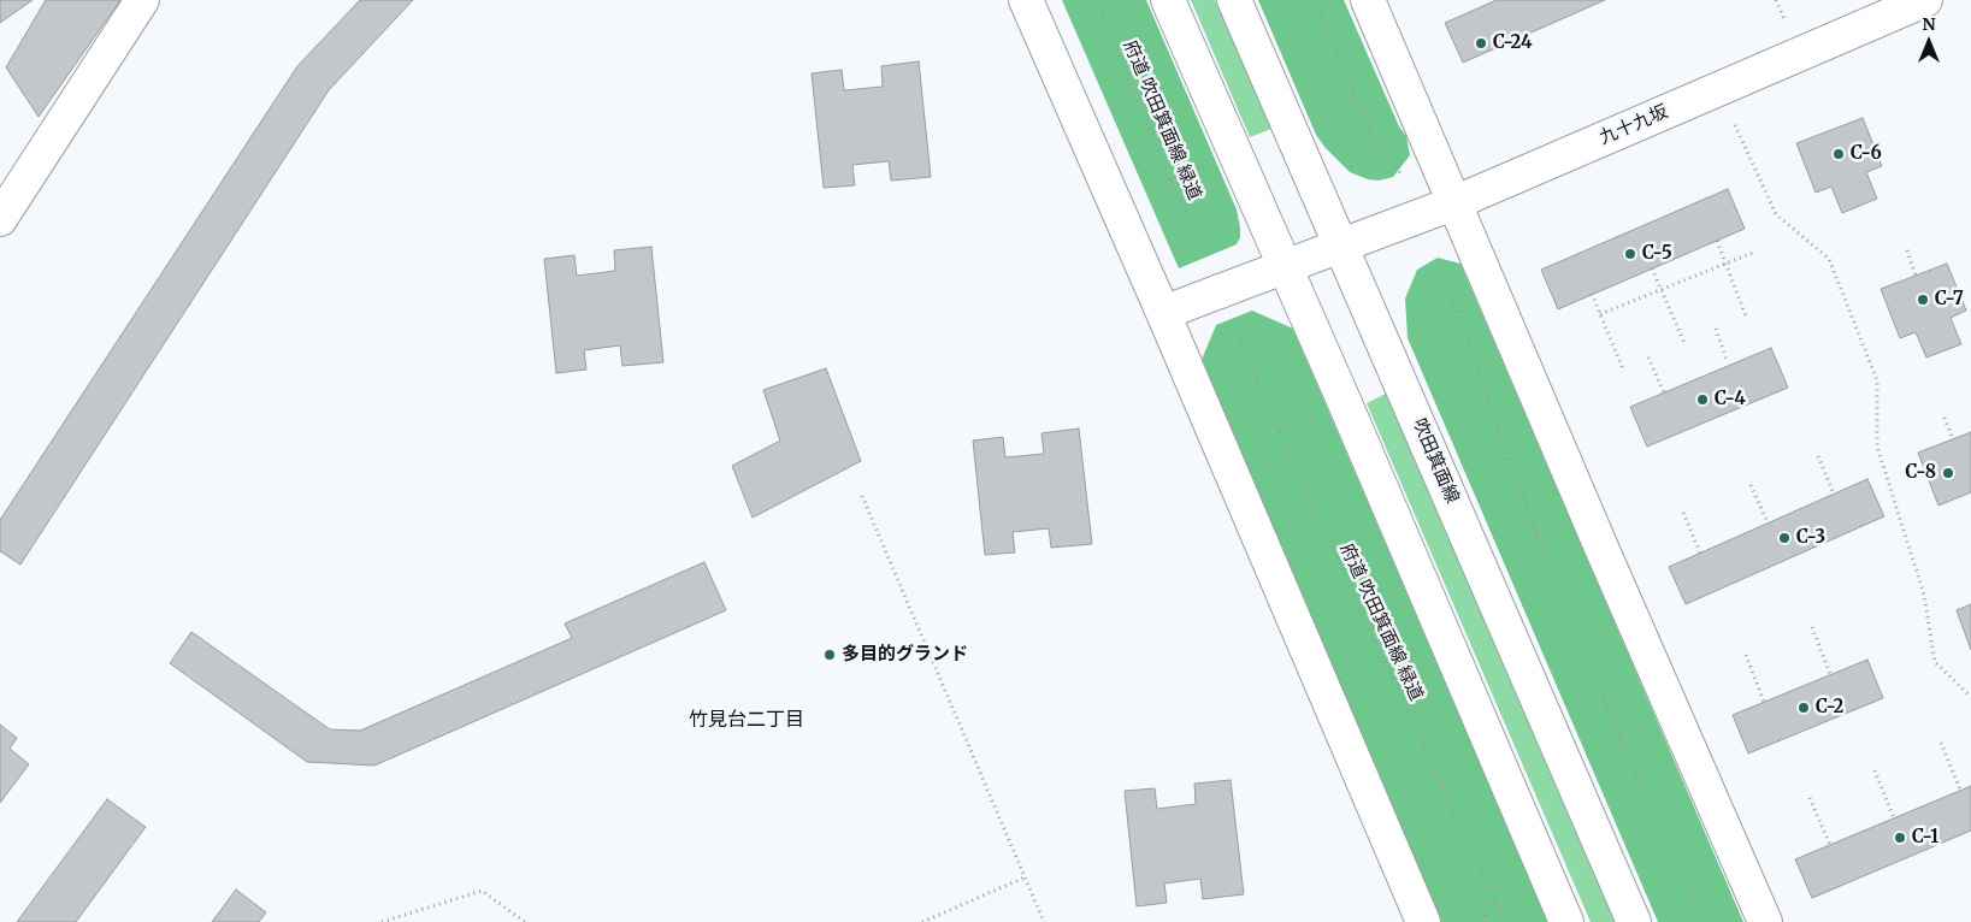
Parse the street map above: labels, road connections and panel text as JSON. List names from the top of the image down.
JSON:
{
  "streets": {
    "street": ["九十九坂", "吹田箕面線"],
    "path": ["府道 吹田箕面線 緑道"]
  },
  "crossings": [
    ["九十九坂", "吹田箕面線"]
  ],
  "districts": ["竹見台二丁目"],
  "places": [
    "C-24",
    "C-6",
    "C-5",
    "C-7",
    "C-4",
    "C-8",
    "C-3",
    "多目的グランド",
    "C-2",
    "C-1"
  ],
  "north": "top"
}
